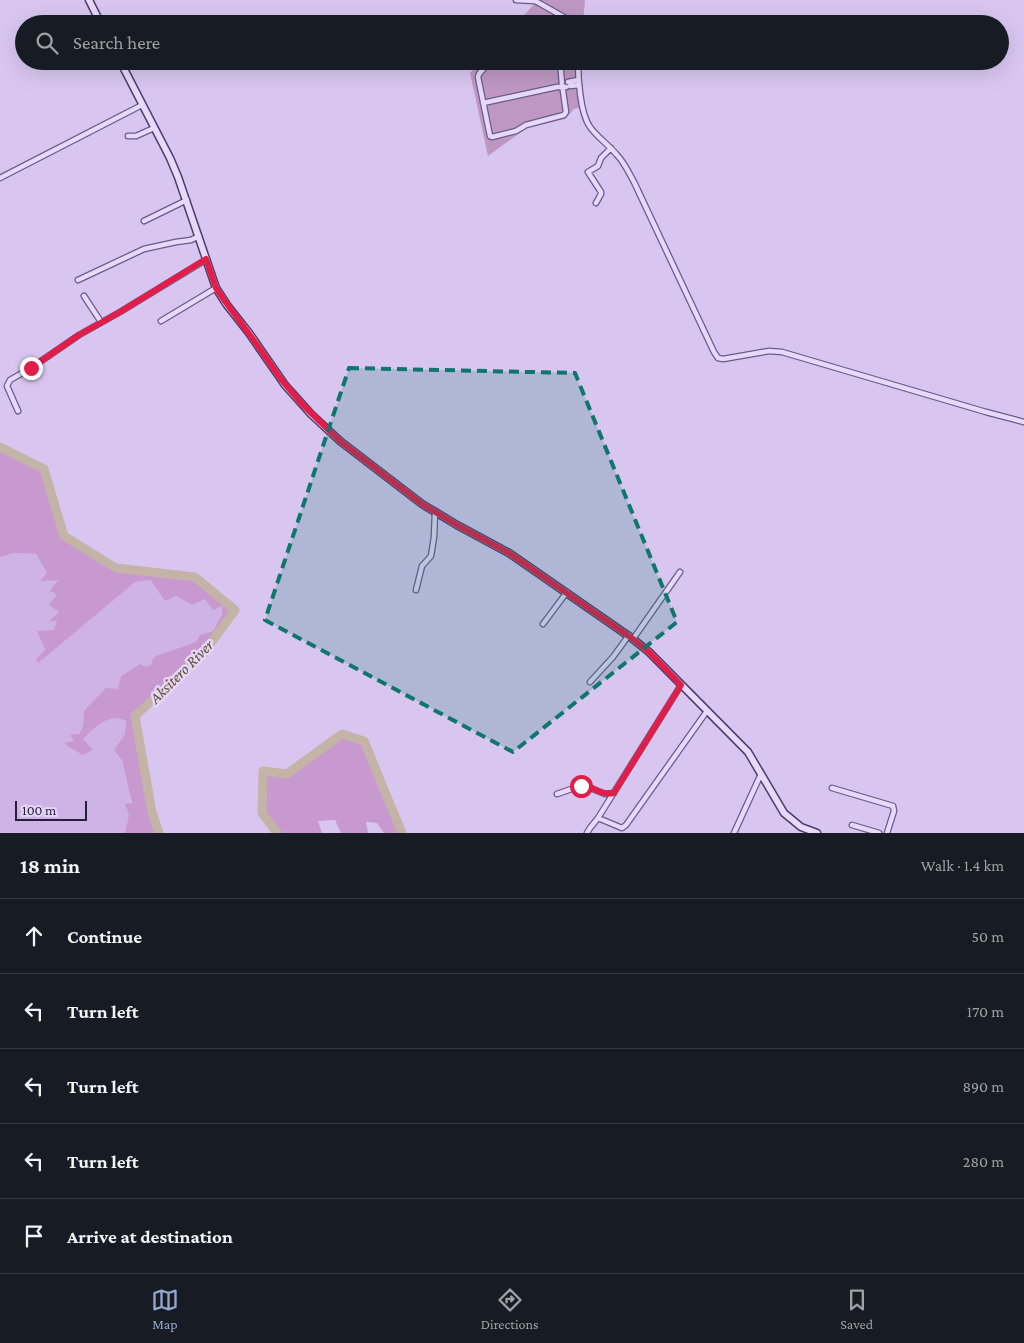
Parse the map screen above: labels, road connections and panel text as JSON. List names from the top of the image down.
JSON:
{
  "water": ["Aksitero River"],
  "scale_bar": "100 m",
  "page": {
    "search": "Search here",
    "scale": "100 m",
    "heading": ["18 min", "Walk · 1.4 km"],
    "list": [
      ["Continue", "50 m"],
      ["Turn left", "170 m"],
      ["Turn left", "890 m"],
      ["Turn left", "280 m"],
      "Arrive at destination"
    ],
    "nav": ["Map", "Directions", "Saved"]
  }
}
